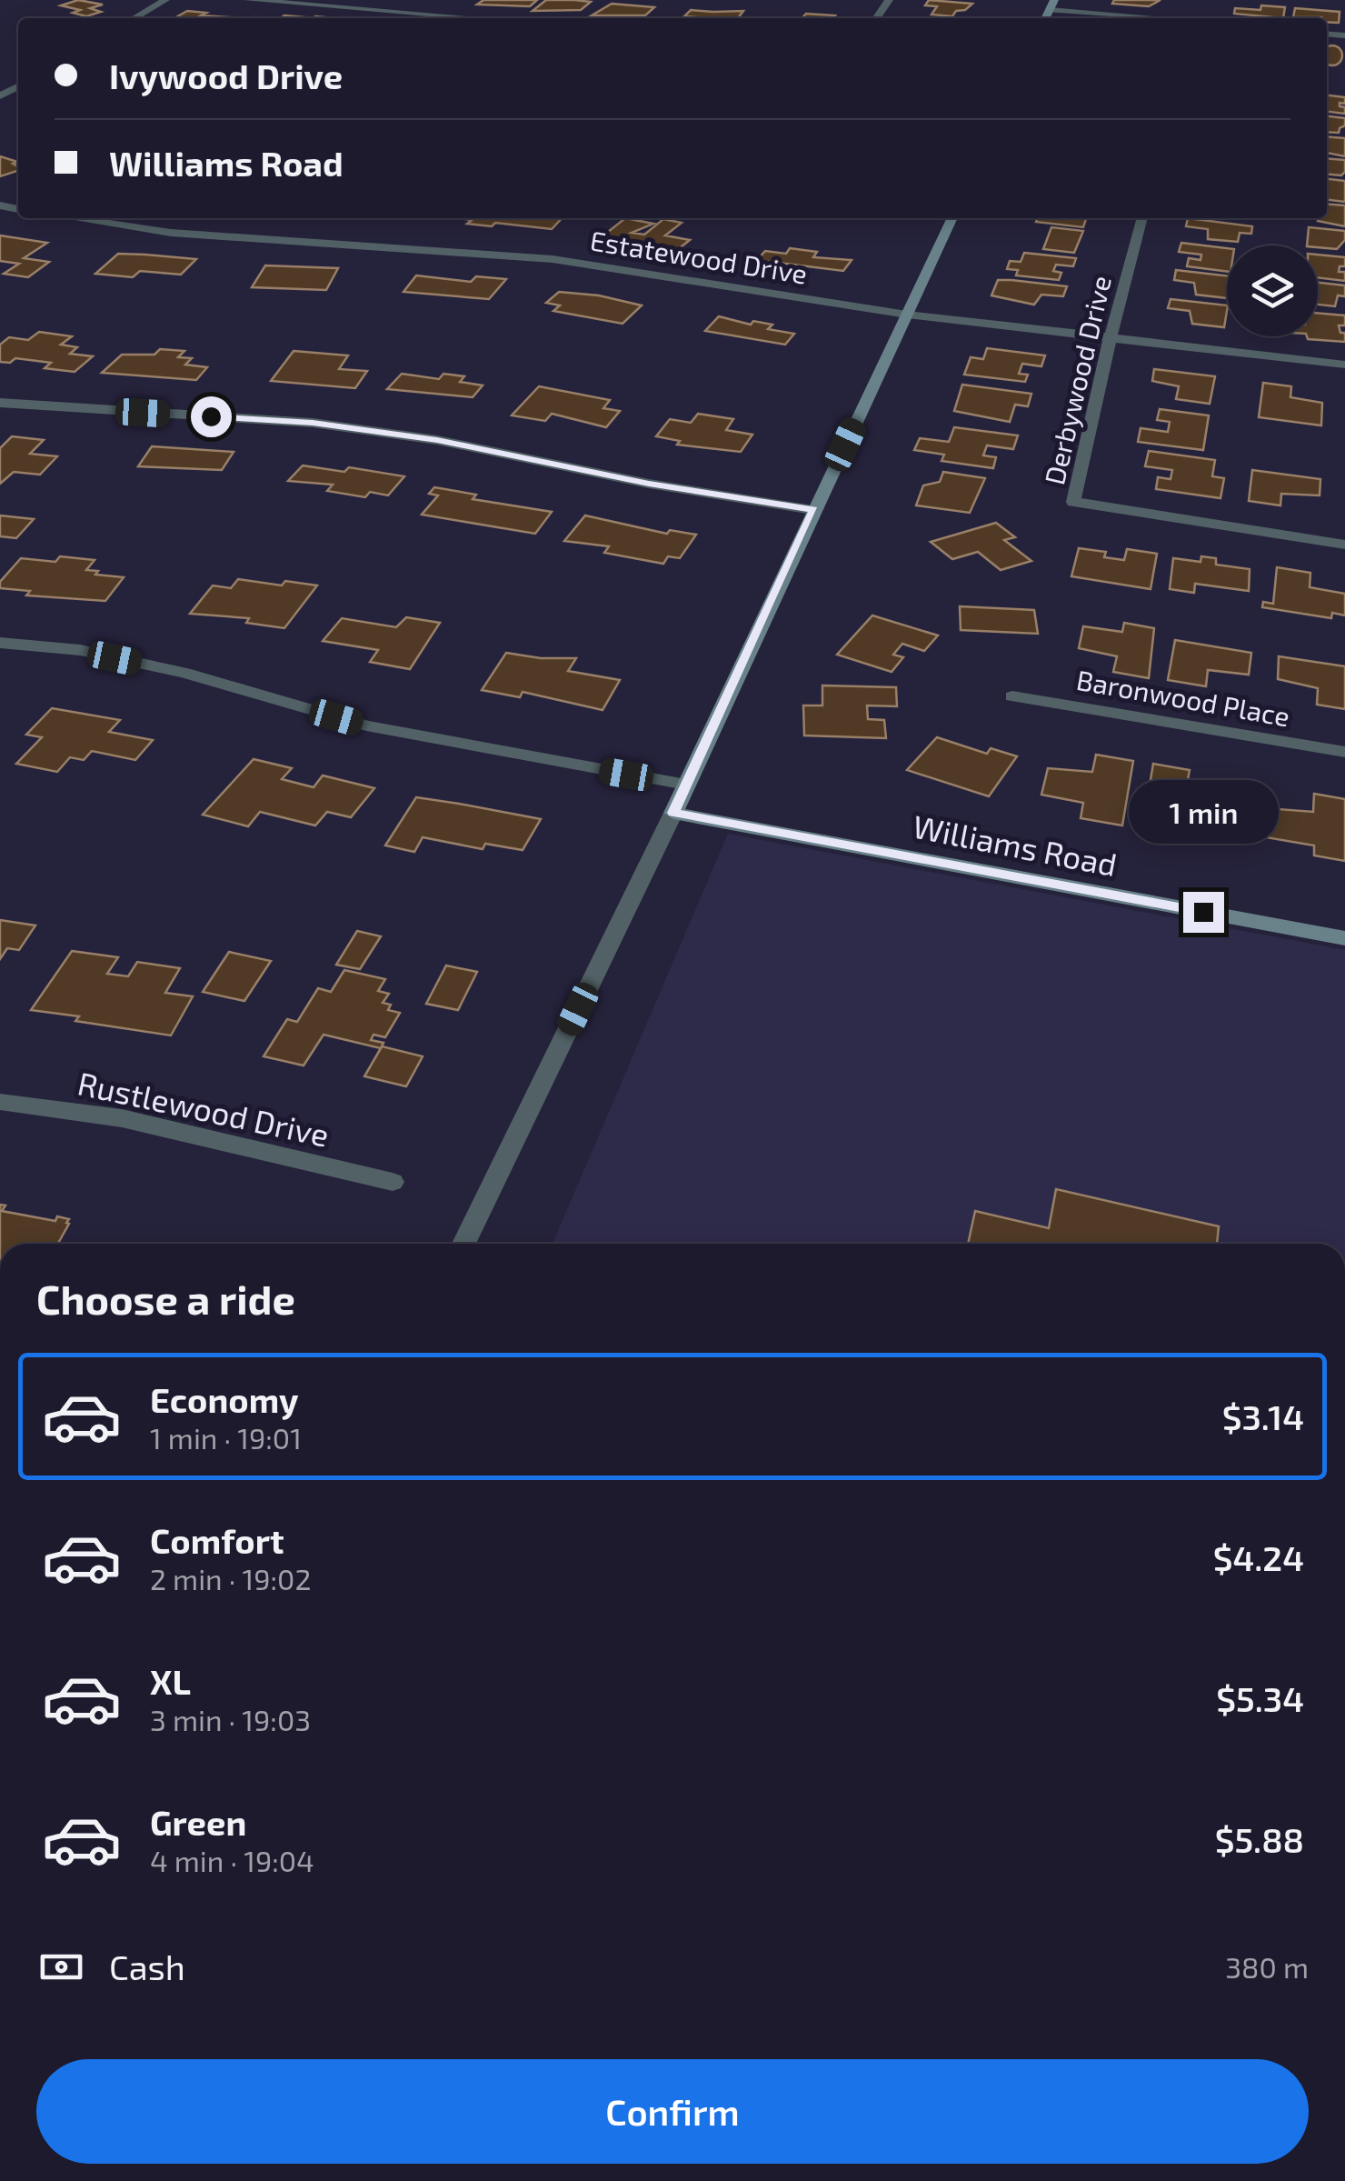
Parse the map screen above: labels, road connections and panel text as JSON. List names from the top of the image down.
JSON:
{
  "streets": {
    "street": [
      "Estatewood Drive",
      "Derbywood Drive",
      "Baronwood Place",
      "Williams Road",
      "Rustlewood Drive"
    ]
  },
  "crossings": [
    ["Estatewood Drive", "Derbywood Drive"]
  ],
  "page": {
    "banner": ["Ivywood Drive", "Williams Road"],
    "bubble": "1 min",
    "heading": "Choose a ride",
    "list": [
      {
        "name": "Economy",
        "note": "1 min · 19:01",
        "value": "$3.14"
      },
      {
        "name": "Comfort",
        "note": "2 min · 19:02",
        "value": "$4.24"
      },
      {
        "name": "XL",
        "note": "3 min · 19:03",
        "value": "$5.34"
      },
      {
        "name": "Green",
        "note": "4 min · 19:04",
        "value": "$5.88"
      }
    ],
    "pay": ["Cash", "380 m"],
    "buttons": "Confirm"
  }
}
